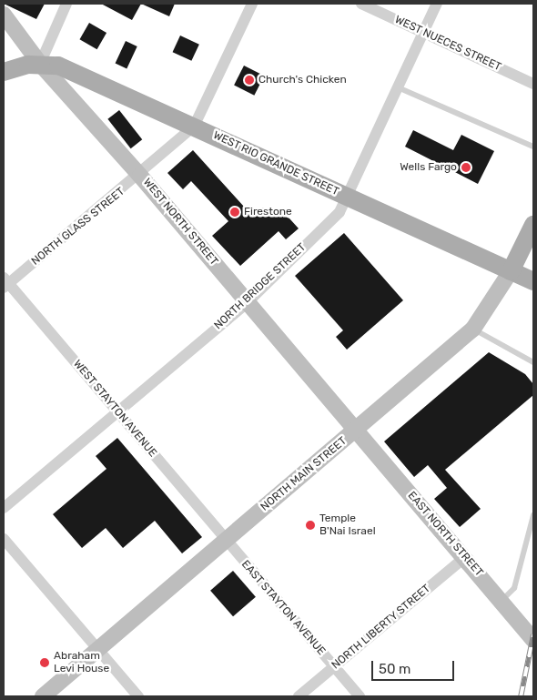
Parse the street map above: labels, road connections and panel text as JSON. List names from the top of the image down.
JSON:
{
  "streets": {
    "main road": ["WEST RIO GRANDE STREET", "NORTH MAIN STREET"],
    "street": [
      "WEST NUECES STREET",
      "WEST NORTH STREET",
      "NORTH GLASS STREET",
      "NORTH BRIDGE STREET",
      "WEST STAYTON AVENUE",
      "EAST NORTH STREET",
      "EAST STAYTON AVENUE",
      "NORTH LIBERTY STREET"
    ]
  },
  "crossings": [
    ["WEST NUECES STREET", "NORTH BRIDGE STREET"],
    ["WEST RIO GRANDE STREET", "WEST NORTH STREET"],
    ["WEST RIO GRANDE STREET", "NORTH GLASS STREET"],
    ["WEST RIO GRANDE STREET", "NORTH BRIDGE STREET"],
    ["WEST RIO GRANDE STREET", "NORTH MAIN STREET"],
    ["WEST NORTH STREET", "NORTH GLASS STREET"],
    ["WEST NORTH STREET", "NORTH BRIDGE STREET"],
    ["WEST NORTH STREET", "NORTH MAIN STREET"],
    ["WEST NORTH STREET", "EAST NORTH STREET"],
    ["NORTH GLASS STREET", "WEST STAYTON AVENUE"],
    ["NORTH BRIDGE STREET", "WEST STAYTON AVENUE"],
    ["WEST STAYTON AVENUE", "NORTH MAIN STREET"],
    ["WEST STAYTON AVENUE", "EAST STAYTON AVENUE"],
    ["NORTH MAIN STREET", "EAST NORTH STREET"],
    ["NORTH MAIN STREET", "EAST STAYTON AVENUE"],
    ["EAST NORTH STREET", "NORTH LIBERTY STREET"],
    ["EAST STAYTON AVENUE", "NORTH LIBERTY STREET"]
  ],
  "places": [
    "Church's Chicken",
    "Wells Fargo",
    "Firestone",
    "Temple B'Nai Israel",
    "Abraham Levi House"
  ],
  "scale_bar": "50 m"
}
